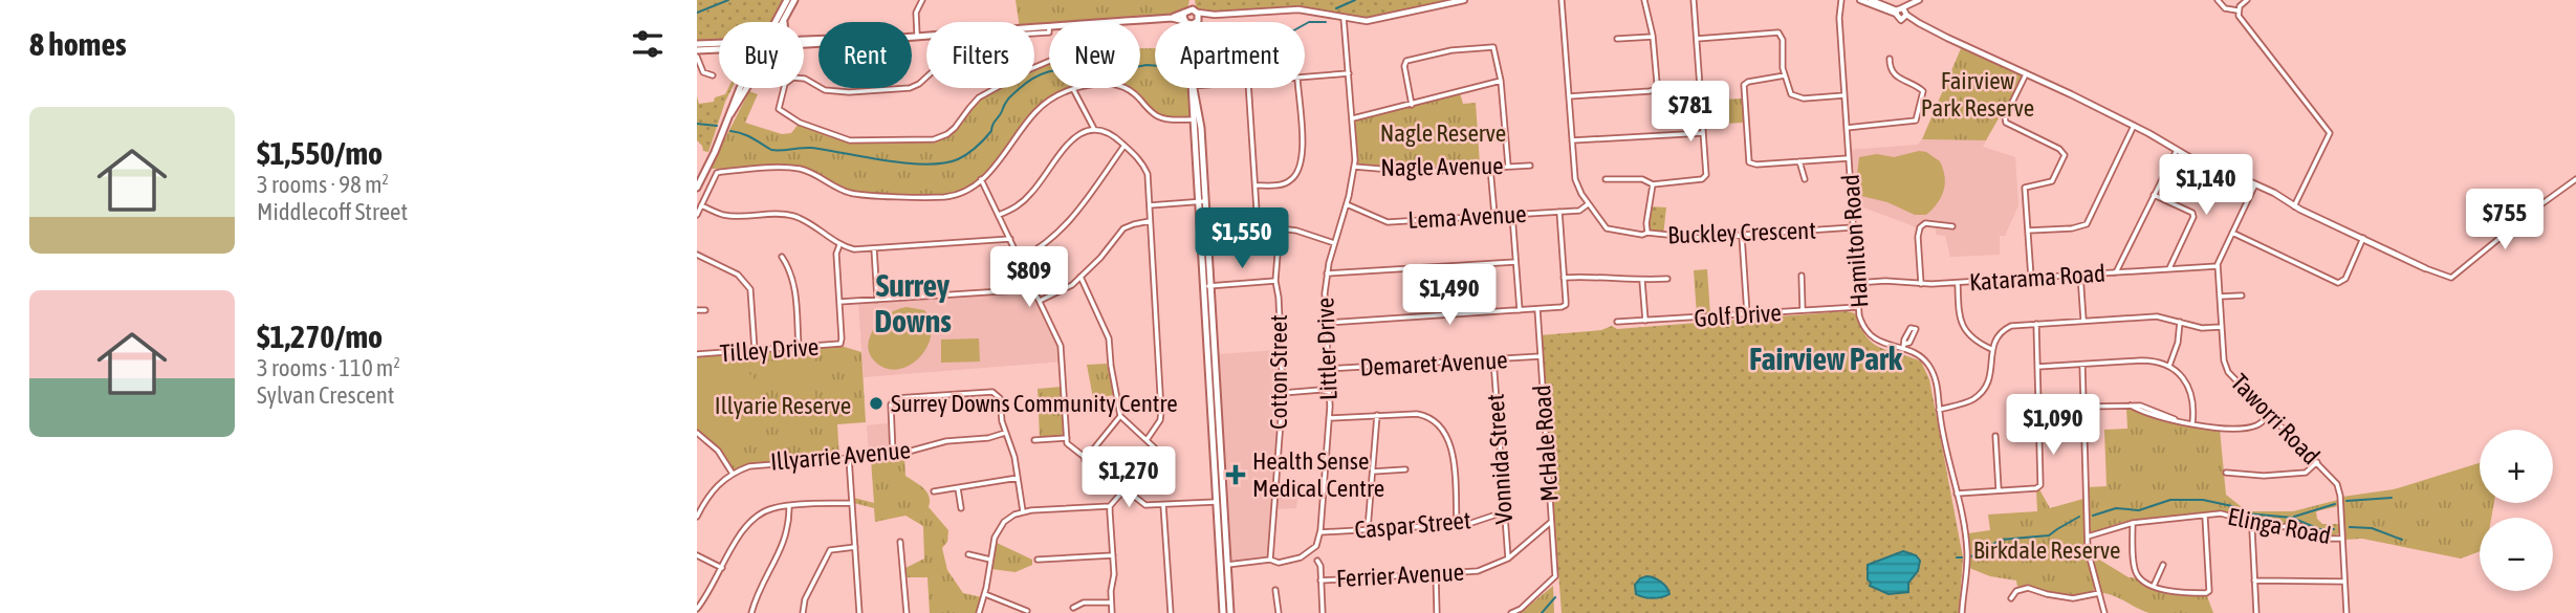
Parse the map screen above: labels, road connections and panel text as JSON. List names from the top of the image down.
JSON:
{
  "streets": {
    "street": [
      "Nagle Avenue",
      "Lema Avenue",
      "Buckley Crescent",
      "Hamilton Road",
      "Katarama Road",
      "Golf Drive",
      "Littler Drive",
      "Tilley Drive",
      "Demaret Avenue",
      "Cotton Street",
      "Taworri Road",
      "McHale Road",
      "Illyarrie Avenue",
      "Vonnida Street",
      "Caspar Street",
      "Elinga Road",
      "Ferrier Avenue"
    ]
  },
  "crossings": [
    ["Nagle Avenue", "Littler Drive"],
    ["Lema Avenue", "Buckley Crescent"],
    ["Lema Avenue", "Littler Drive"],
    ["Buckley Crescent", "Hamilton Road"],
    ["Hamilton Road", "Katarama Road"],
    ["Hamilton Road", "Golf Drive"],
    ["Katarama Road", "Taworri Road"],
    ["Littler Drive", "Demaret Avenue"],
    ["Littler Drive", "Caspar Street"],
    ["Demaret Avenue", "McHale Road"],
    ["Demaret Avenue", "Vonnida Street"],
    ["Taworri Road", "Elinga Road"],
    ["McHale Road", "Ferrier Avenue"],
    ["Vonnida Street", "Caspar Street"],
    ["Vonnida Street", "Ferrier Avenue"]
  ],
  "districts": ["Surrey Downs", "Fairview Park"],
  "parks": [
    "Fairview Park Reserve",
    "Nagle Reserve",
    "Illyarie Reserve",
    "Birkdale Reserve"
  ],
  "places": {
    "other": ["Surrey Downs Community Centre"],
    "health": ["Health Sense Medical Centre"]
  },
  "page": {
    "heading": "8 homes",
    "chip": [
      "Buy",
      "Rent",
      "Filters",
      "New",
      "Apartment"
    ],
    "price": [
      "$781",
      "$1,140",
      "$755",
      "$1,550",
      "$809",
      "$1,490",
      "$1,090",
      "$1,270"
    ],
    "list": [
      {
        "name": "$1,550/mo",
        "note": "3 rooms · 98 m² · Middlecoff Street"
      },
      {
        "name": "$1,270/mo",
        "note": "3 rooms · 110 m² · Sylvan Crescent"
      }
    ],
    "map_buttons": ["+", "−"]
  }
}
